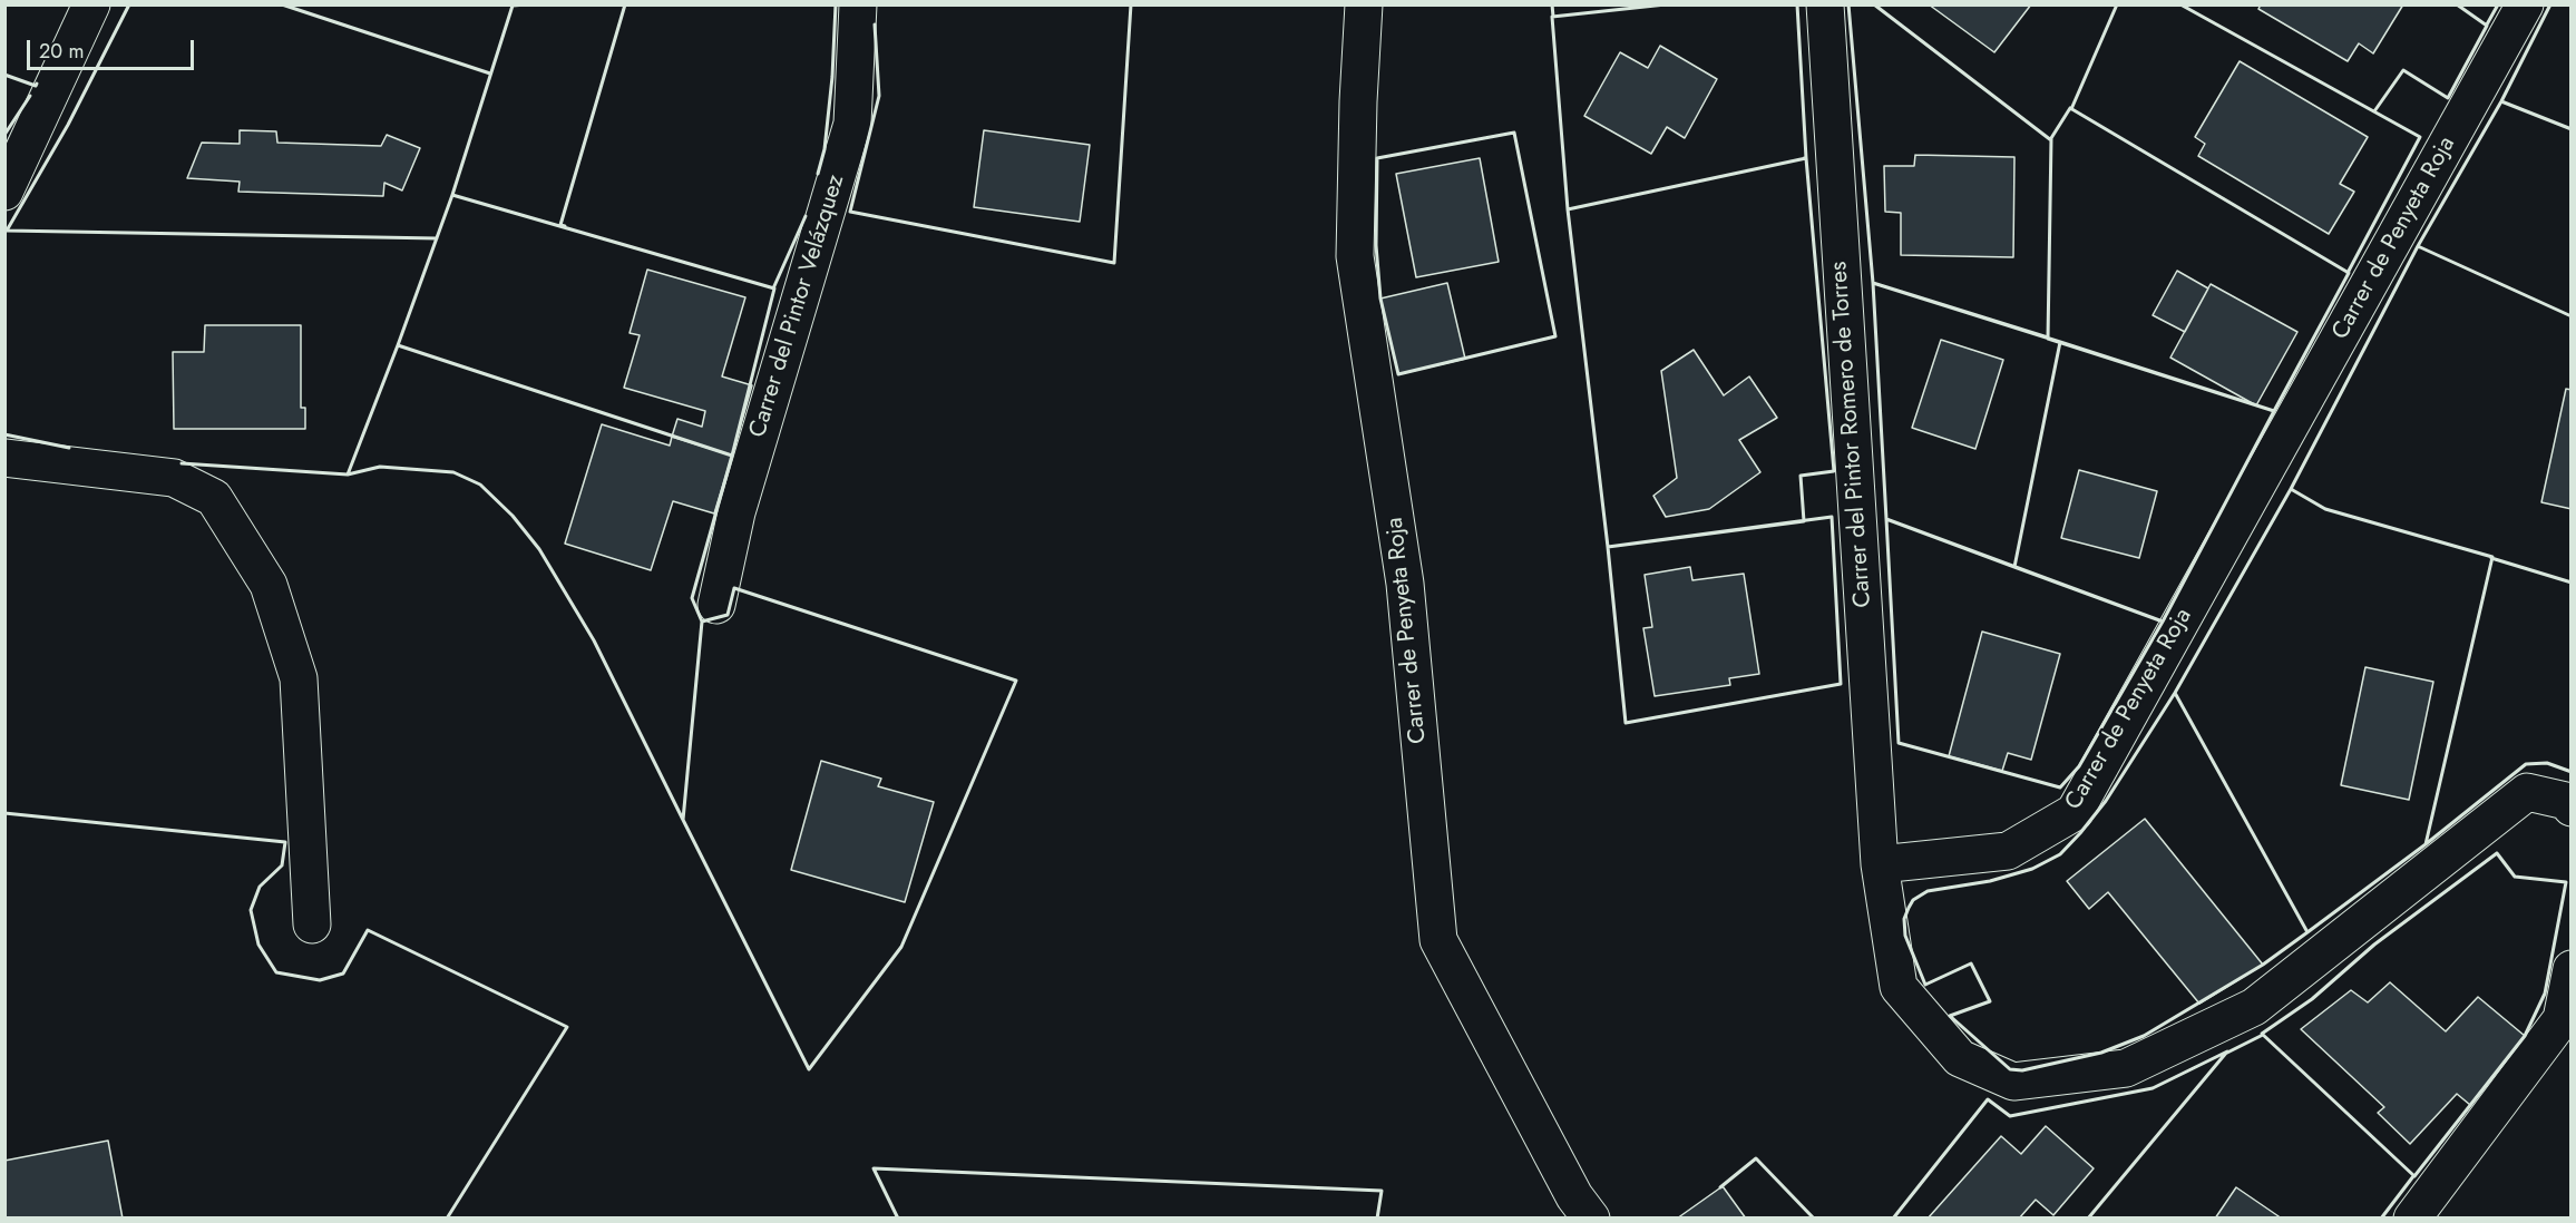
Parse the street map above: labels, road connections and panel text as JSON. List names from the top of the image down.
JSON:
{
  "streets": {
    "street": ["Carrer de Penyeta Roja", "Carrer del Pintor Velázquez", "Carrer del Pintor Romero de Torres"]
  },
  "crossings": [
    ["Carrer de Penyeta Roja", "Carrer del Pintor Romero de Torres"]
  ],
  "scale_bar": "20 m"
}
